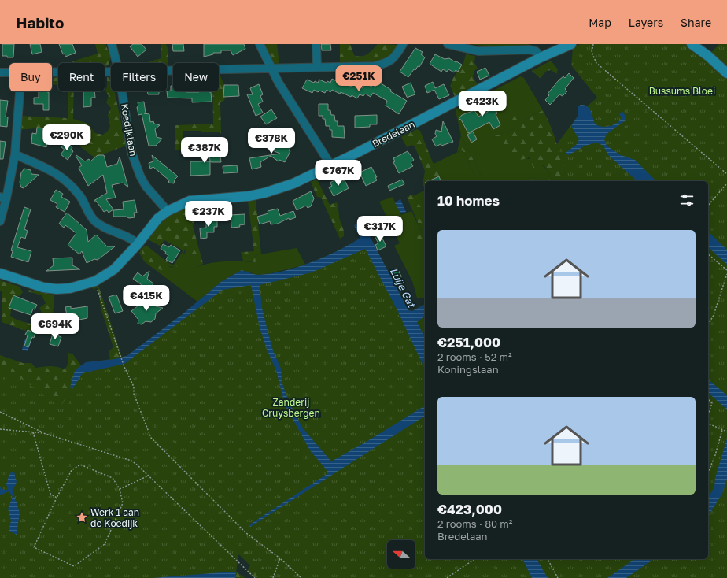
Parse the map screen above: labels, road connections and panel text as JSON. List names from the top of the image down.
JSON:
{
  "streets": {
    "main road": ["Bredelaan"],
    "street": ["Koedijklaan"]
  },
  "crossings": [
    ["Koedijklaan", "Bredelaan"]
  ],
  "water": ["Luije Gat"],
  "parks": ["Bussums Bloei", "Zanderij Cruysbergen"],
  "places": {
    "place": ["Werk 1 aan de Koedijk"]
  },
  "north": "left",
  "page": {
    "header": "Habito",
    "nav": ["Map", "Layers", "Share"],
    "chip": [
      "Buy",
      "Rent",
      "Filters",
      "New"
    ],
    "price": [
      "€251K",
      "€423K",
      "€290K",
      "€378K",
      "€387K",
      "€767K",
      "€237K",
      "€317K",
      "€415K",
      "€694K"
    ],
    "heading": "10 homes",
    "list": [
      {
        "name": "€251,000",
        "note": "2 rooms · 52 m² · Koningslaan"
      },
      {
        "name": "€423,000",
        "note": "2 rooms · 80 m² · Bredelaan"
      }
    ]
  }
}
